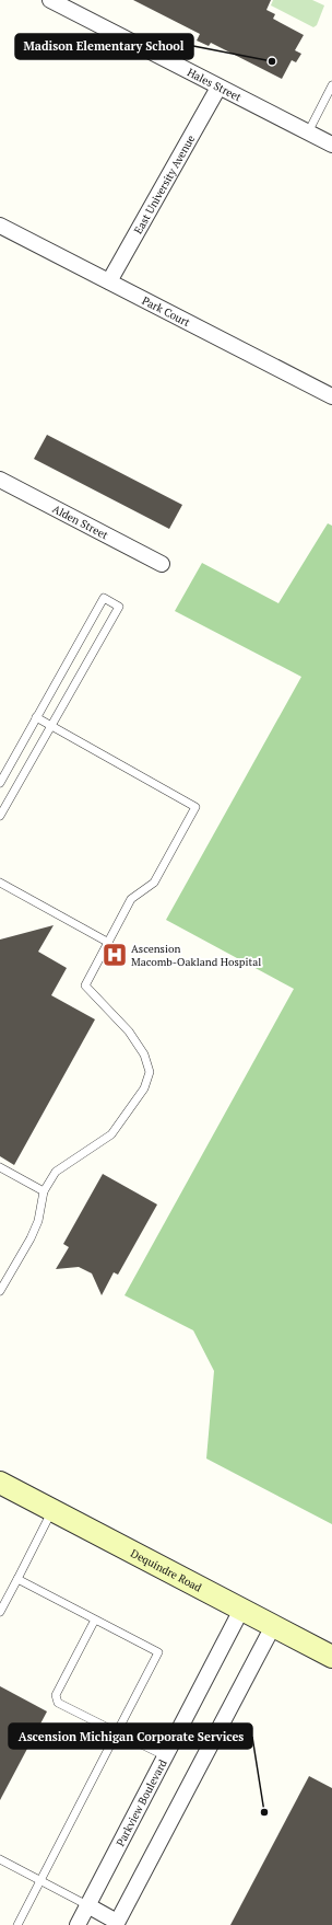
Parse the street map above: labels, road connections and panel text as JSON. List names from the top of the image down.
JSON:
{
  "streets": {
    "main road": ["Dequindre Road"],
    "street": [
      "Hales Street",
      "East University Avenue",
      "Park Court",
      "Alden Street",
      "Parkview Boulevard"
    ]
  },
  "crossings": [
    ["Hales Street", "East University Avenue"],
    ["East University Avenue", "Park Court"],
    ["Dequindre Road", "Parkview Boulevard"]
  ],
  "places": {
    "other": ["Madison Elementary School", "Ascension Michigan Corporate Services"],
    "hospital": ["Ascension Macomb-Oakland Hospital"]
  }
}
